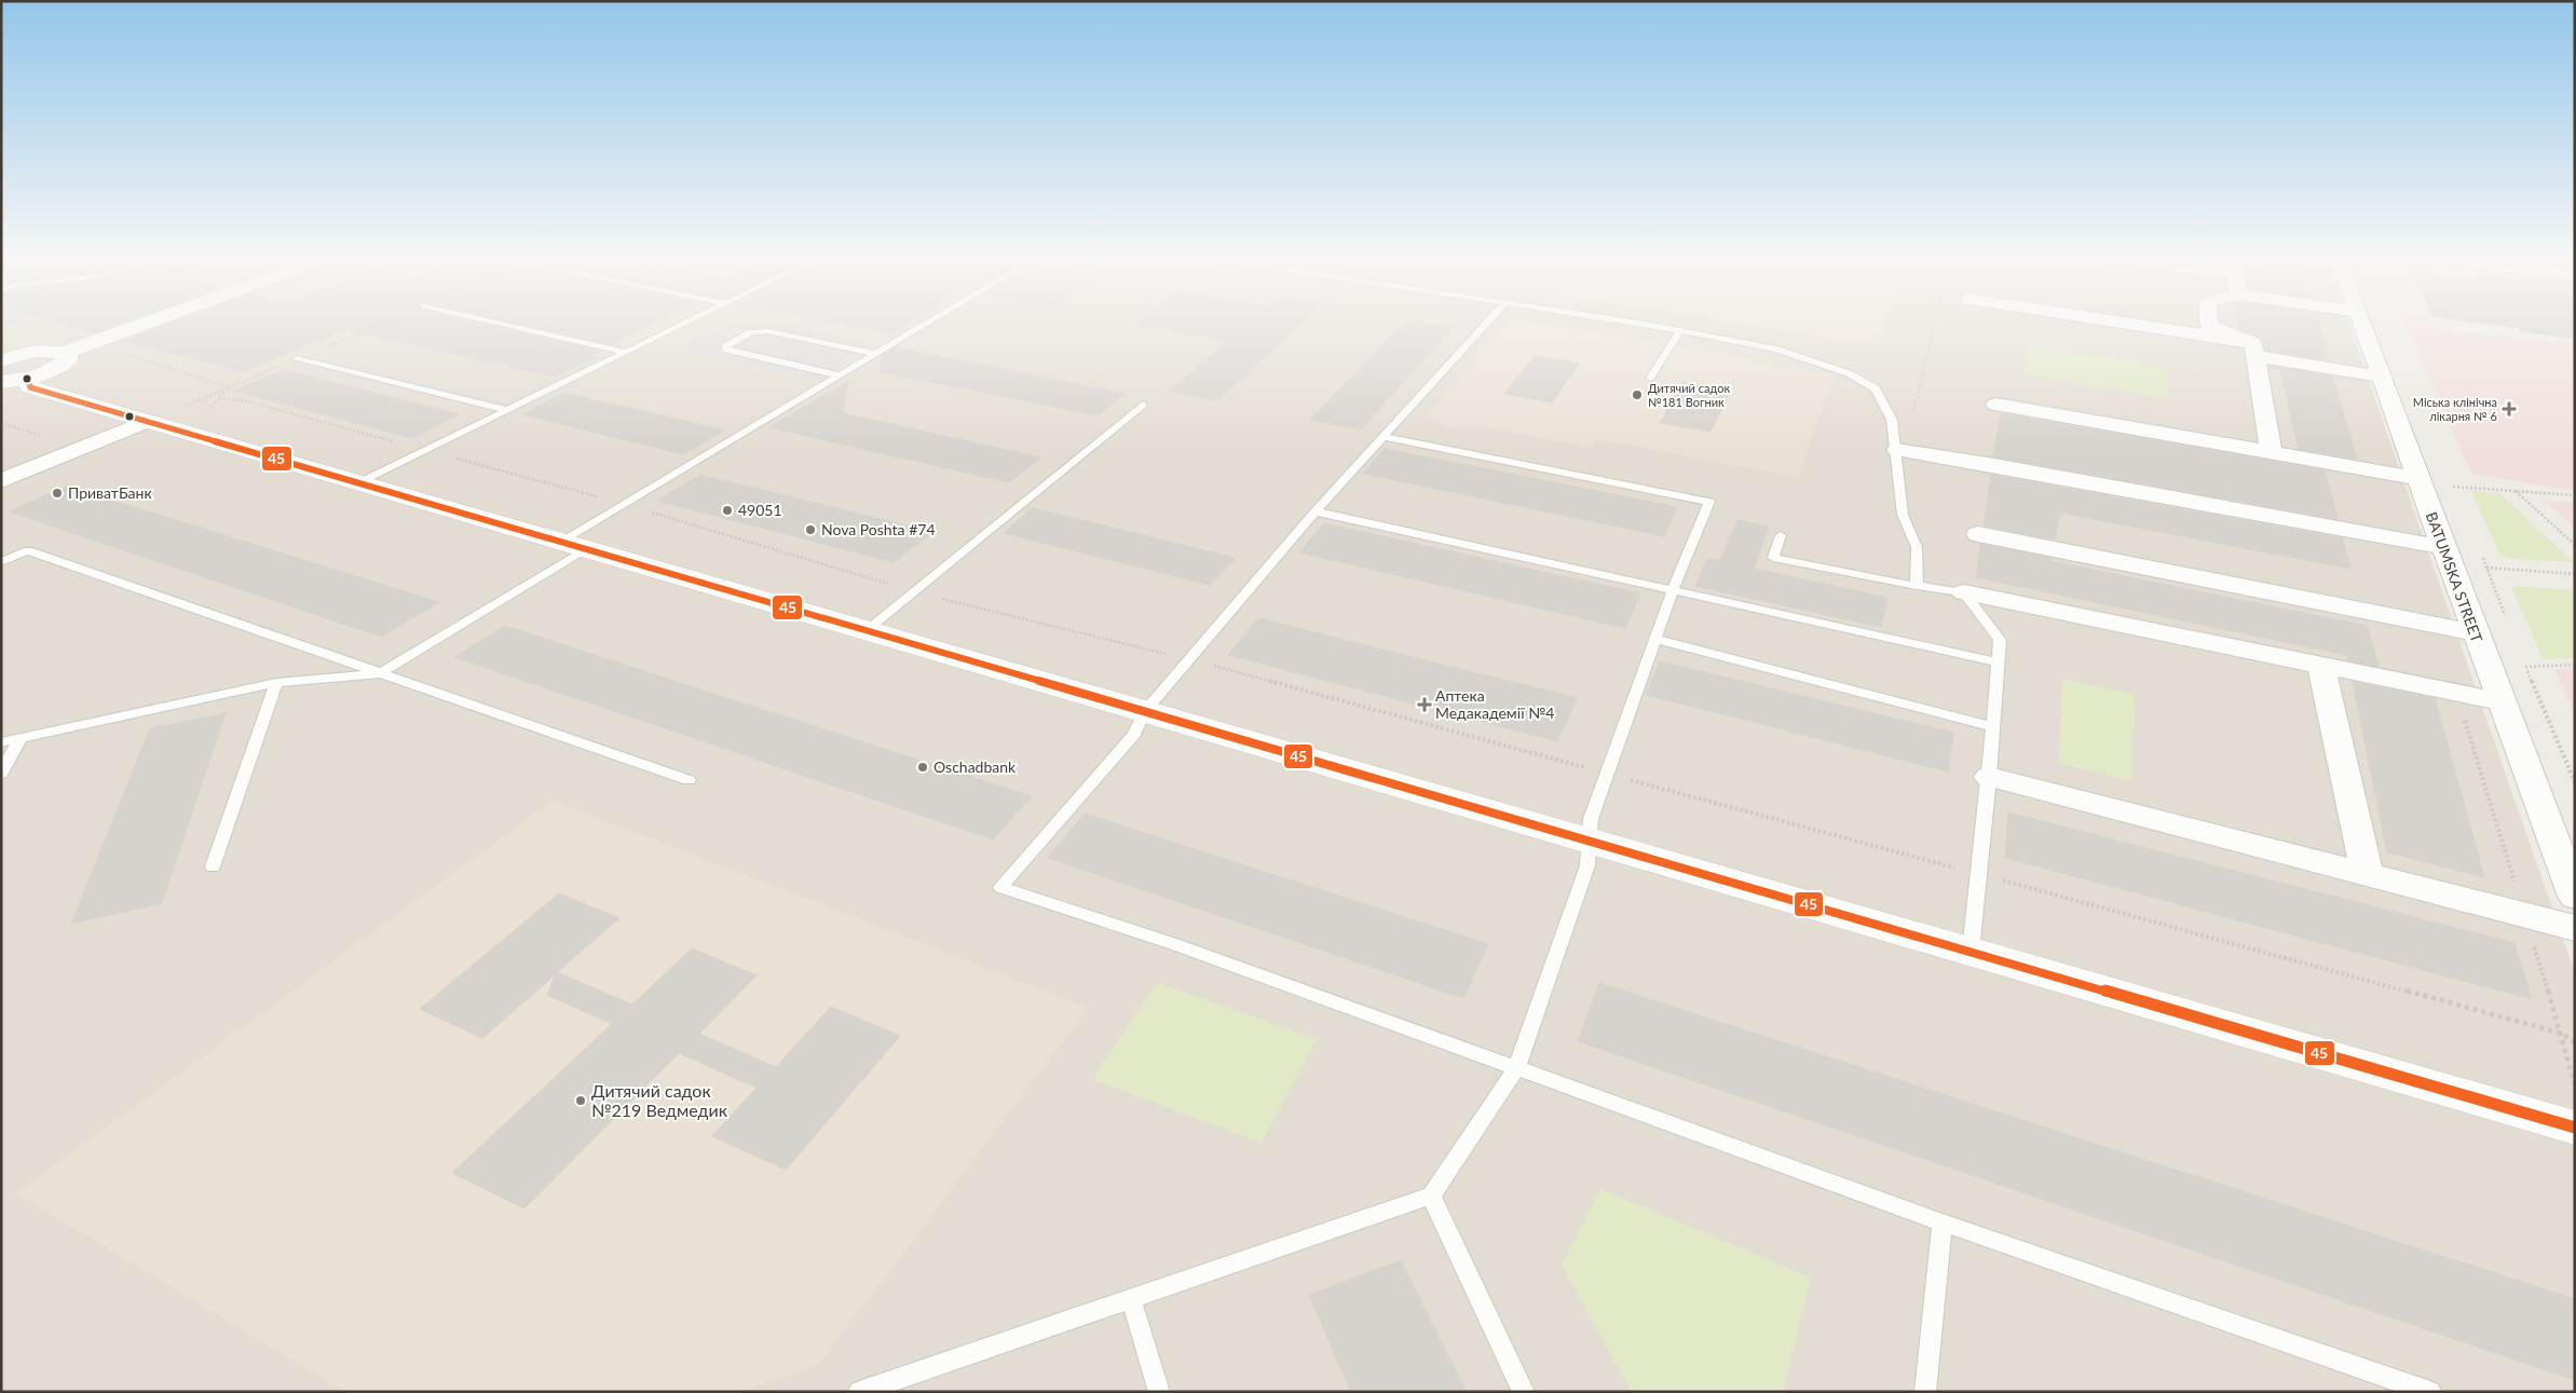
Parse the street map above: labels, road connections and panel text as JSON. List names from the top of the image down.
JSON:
{
  "streets": {
    "street": ["BATUMSKA STREET"]
  },
  "places": {
    "other": [
      "Дитячий садок №181 Вогник",
      "ПриватБанк",
      "49051",
      "Nova Poshta #74",
      "Oschadbank",
      "Дитячий садок №219 Ведмедик"
    ],
    "health": ["Міська клінічна лікарня № 6", "Аптека Медакадемії №4"]
  },
  "lines": ["transit line 45"]
}
